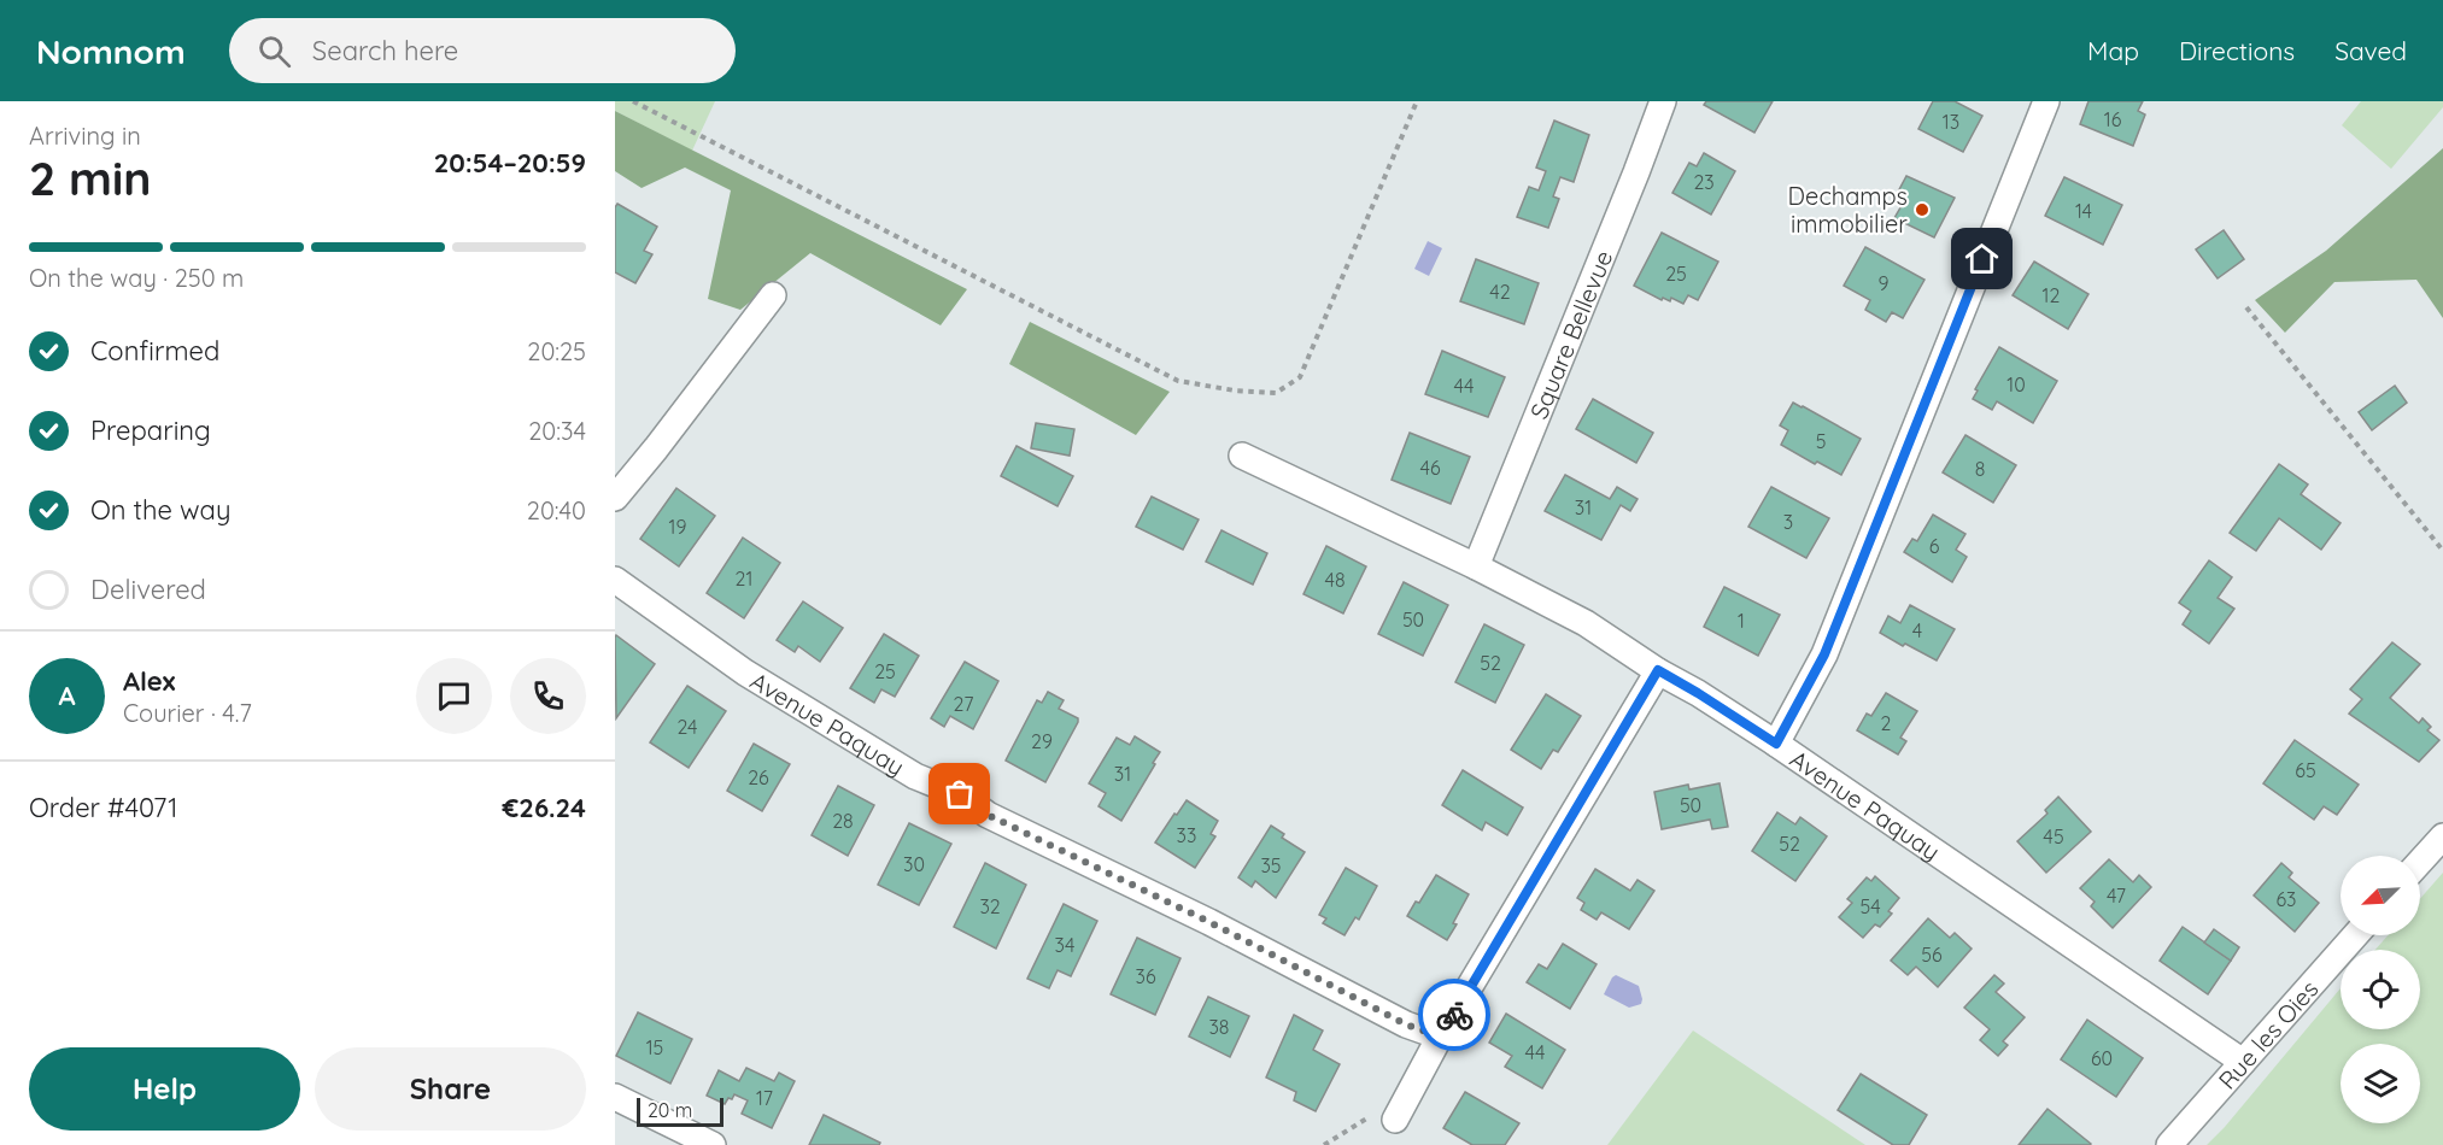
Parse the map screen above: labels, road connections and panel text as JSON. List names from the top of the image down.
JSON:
{
  "streets": {
    "street": ["Square Bellevue", "Avenue Paquay", "Rue les Oies"]
  },
  "crossings": [
    ["Avenue Paquay", "Rue les Oies"]
  ],
  "places": ["Dechamps immobilier"],
  "house_numbers": [
    "16",
    "13",
    "23",
    "14",
    "25",
    "9",
    "42",
    "12",
    "10",
    "44",
    "5",
    "46",
    "8",
    "31",
    "3",
    "19",
    "6",
    "21",
    "48",
    "50",
    "1",
    "4",
    "52",
    "25",
    "27",
    "2",
    "24",
    "29",
    "65",
    "31",
    "26",
    "50",
    "28",
    "33",
    "45",
    "52",
    "30",
    "35",
    "47",
    "63",
    "32",
    "54",
    "34",
    "56",
    "36",
    "38",
    "15",
    "44",
    "60",
    "17"
  ],
  "scale_bar": "20 m",
  "north": "bottom left",
  "page": {
    "header": "Nomnom",
    "search": "Search here",
    "nav": ["Map", "Directions", "Saved"],
    "heading": ["2 min", "Arriving in", "20:54–20:59"],
    "panel": [
      "Alex",
      "Courier · 4.7",
      "Order #4071",
      "€26.24"
    ],
    "bar": "On the way · 250 m",
    "list": [
      ["Confirmed", "20:25"],
      ["Preparing", "20:34"],
      ["On the way", "20:40"],
      "Delivered"
    ],
    "round": "A",
    "buttons": ["Help", "Share"],
    "scale": "20 m"
  }
}
